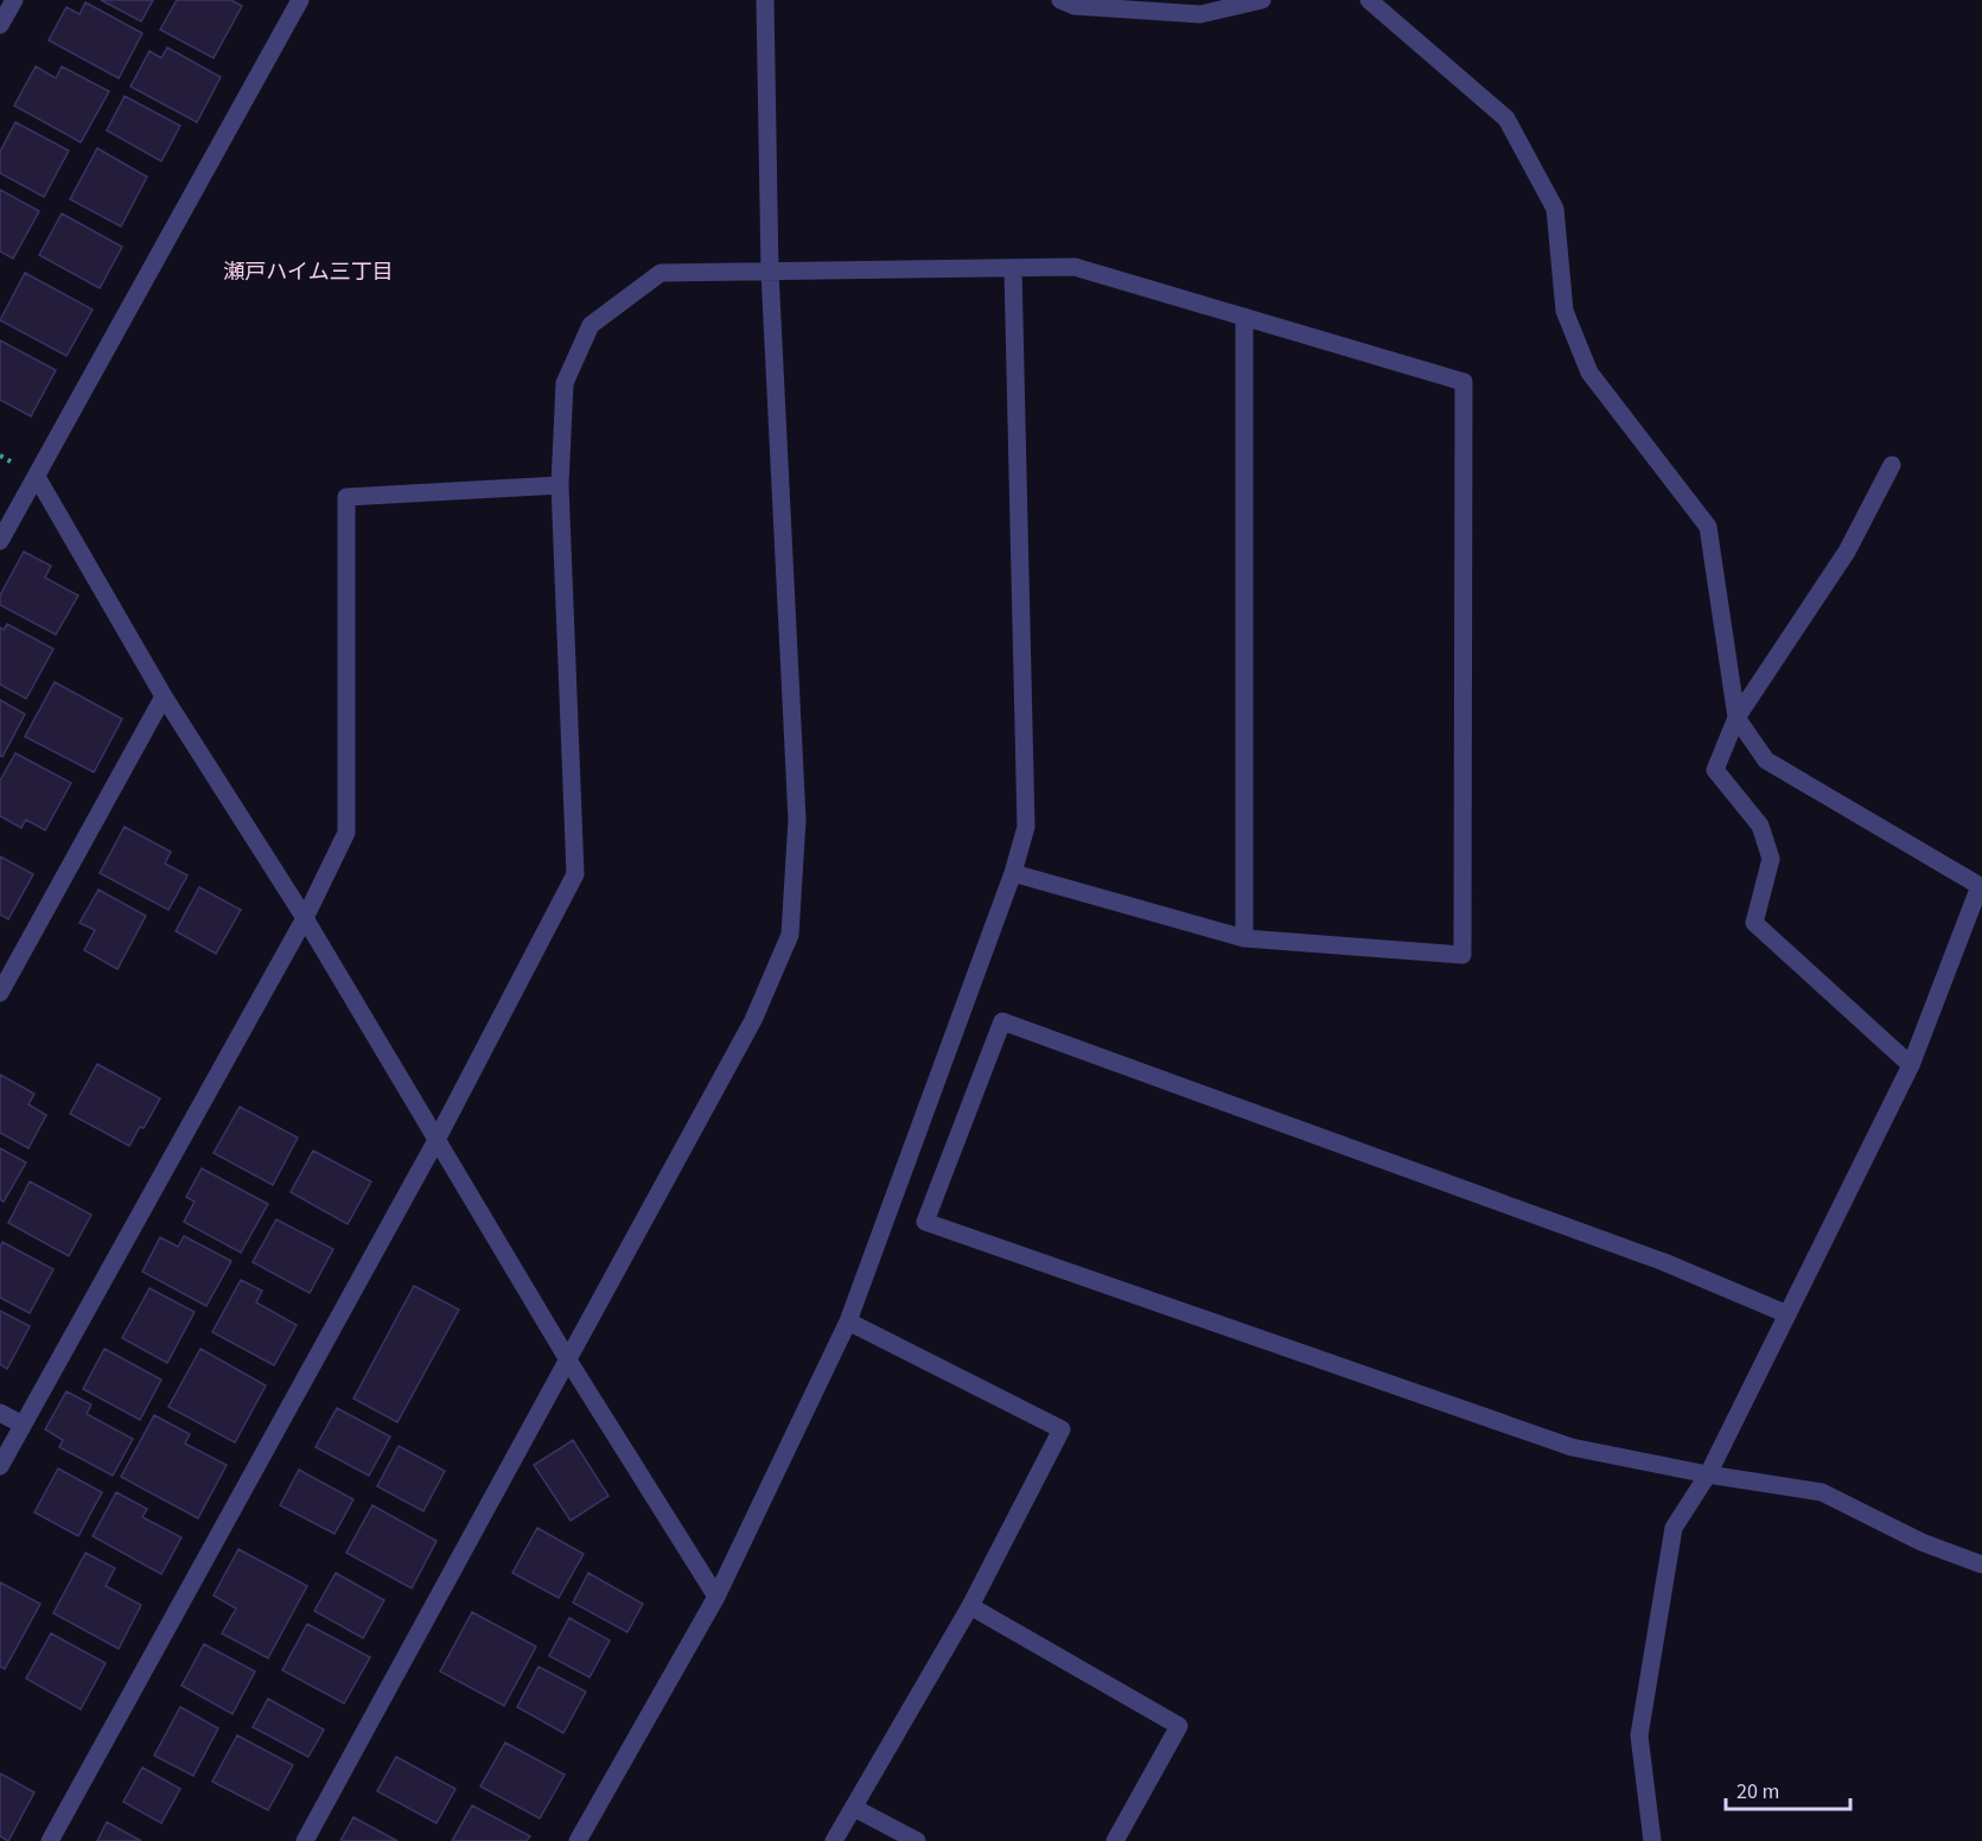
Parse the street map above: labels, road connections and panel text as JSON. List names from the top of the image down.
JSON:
{
  "districts": ["瀬戸ハイム三丁目"],
  "scale_bar": "20 m"
}
